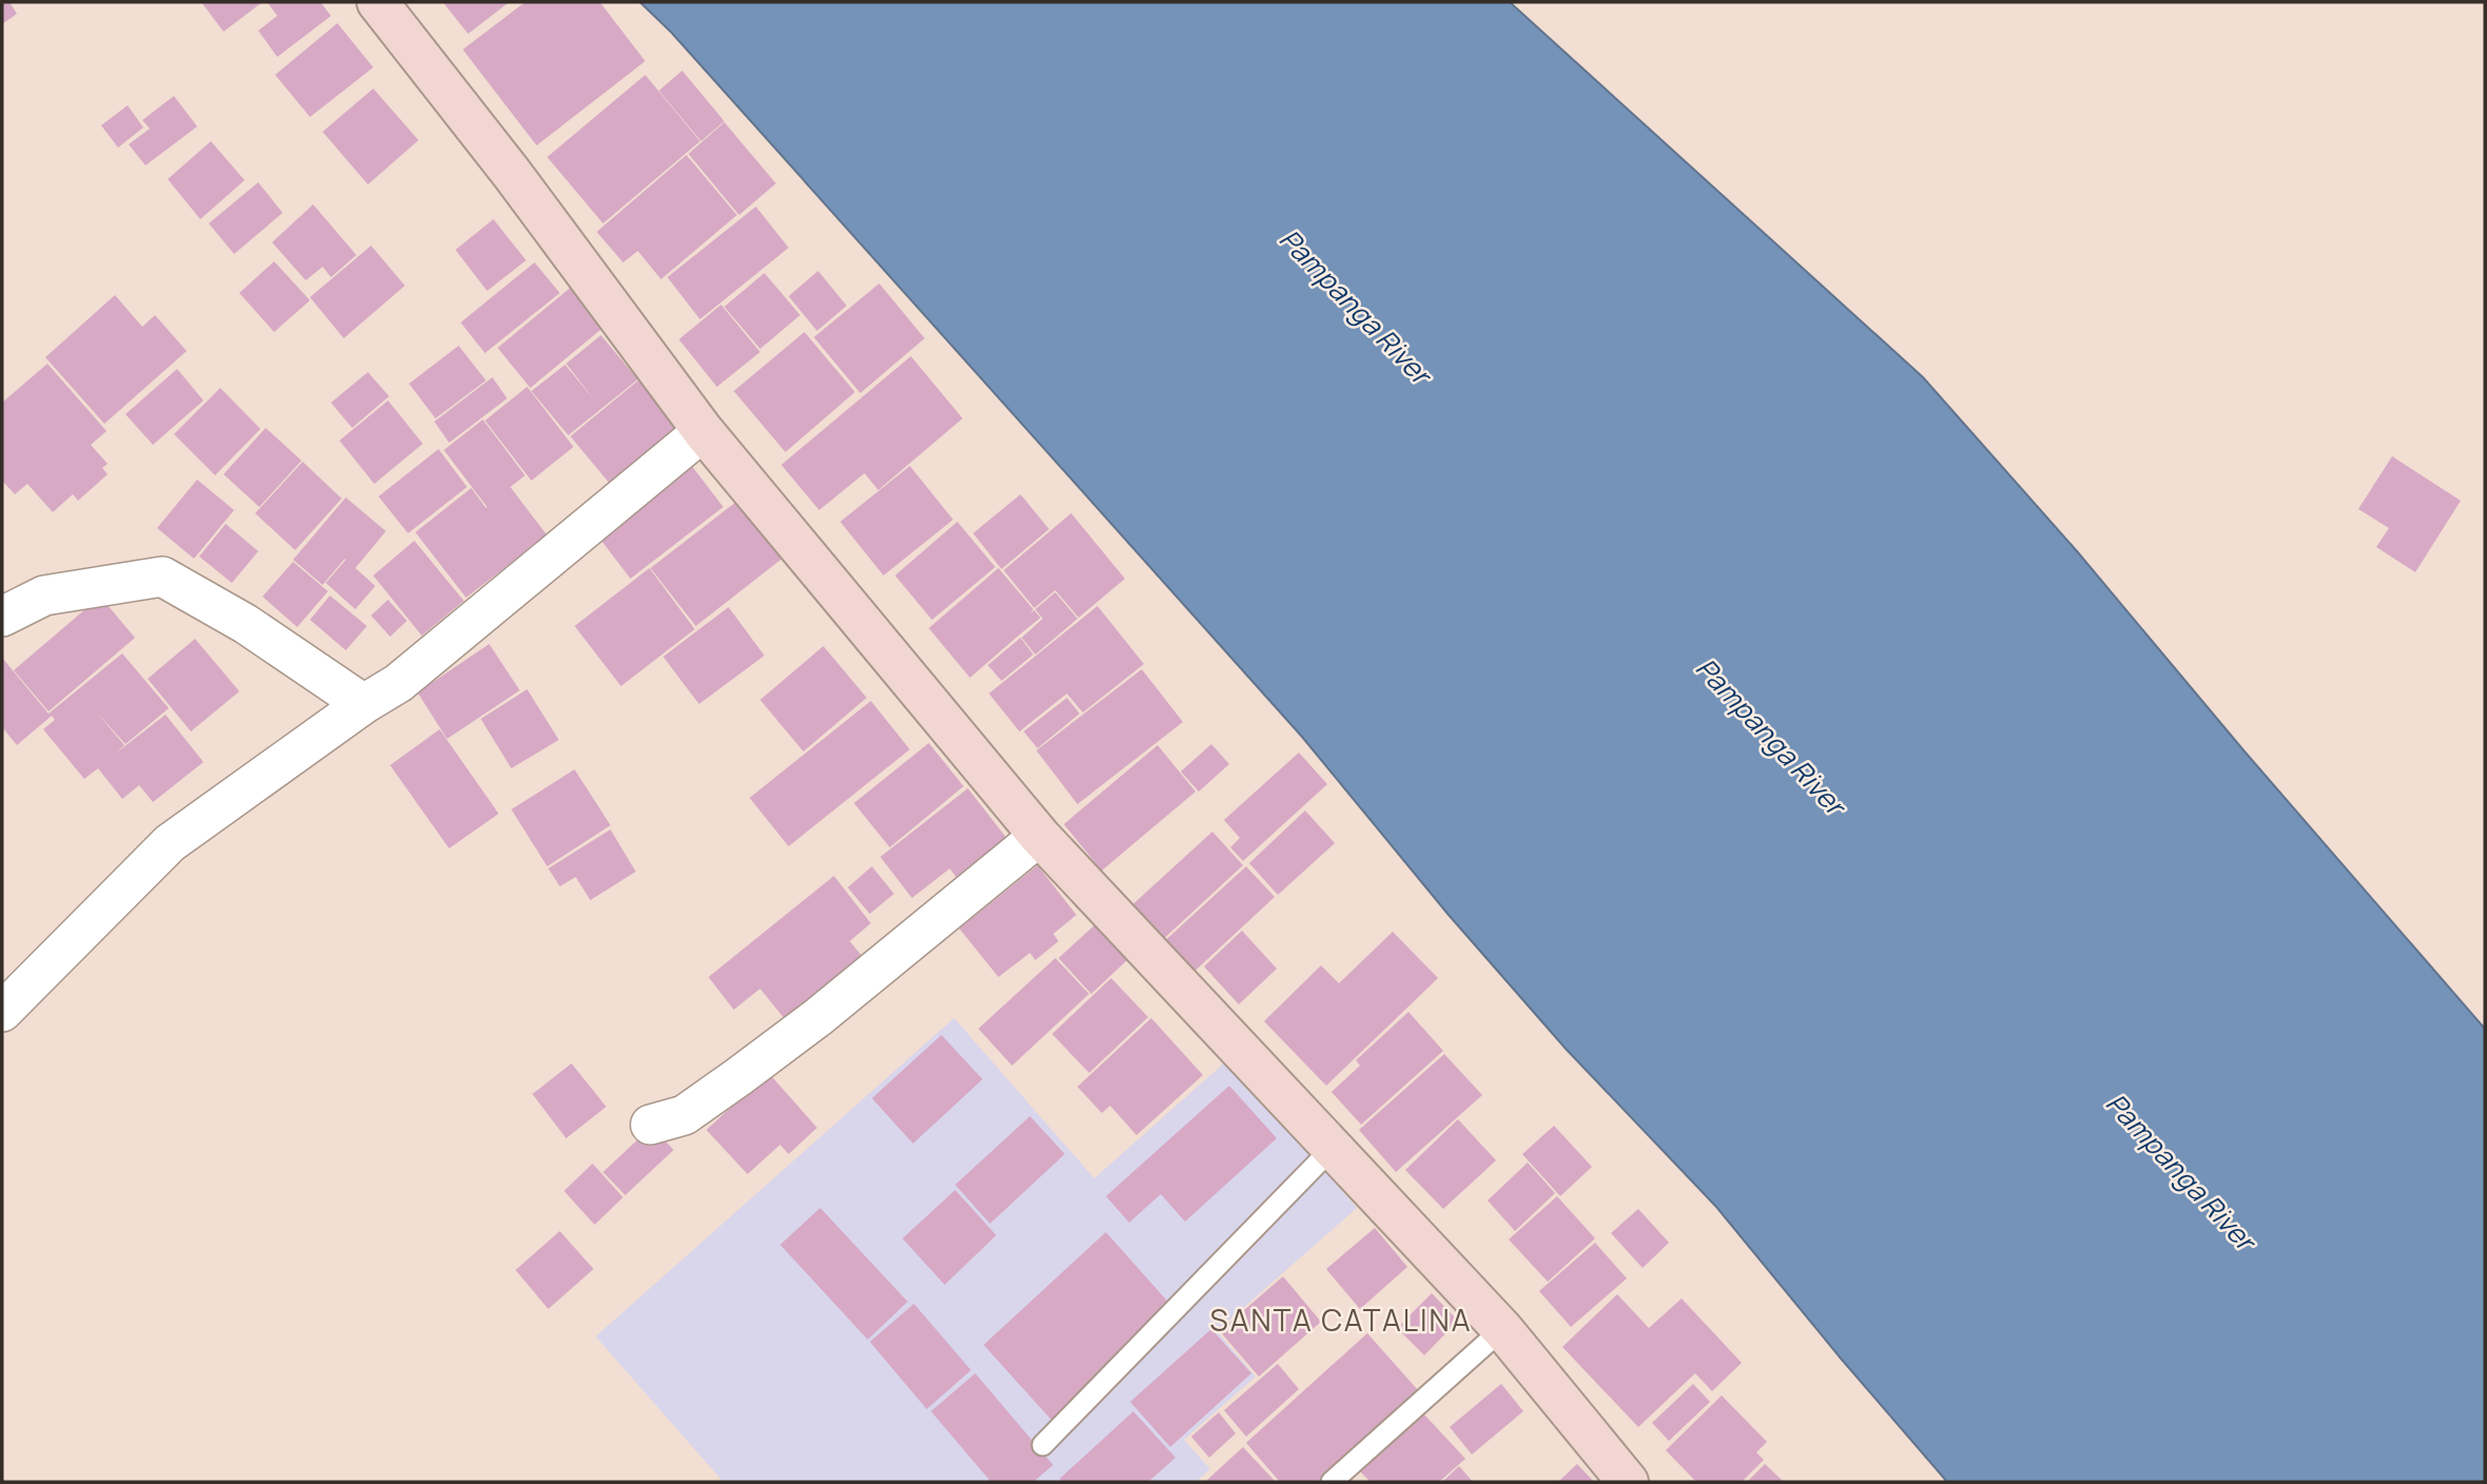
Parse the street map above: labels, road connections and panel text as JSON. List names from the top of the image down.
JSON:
{
  "districts": ["SANTA CATALINA"],
  "water": ["Pampanga River"]
}
